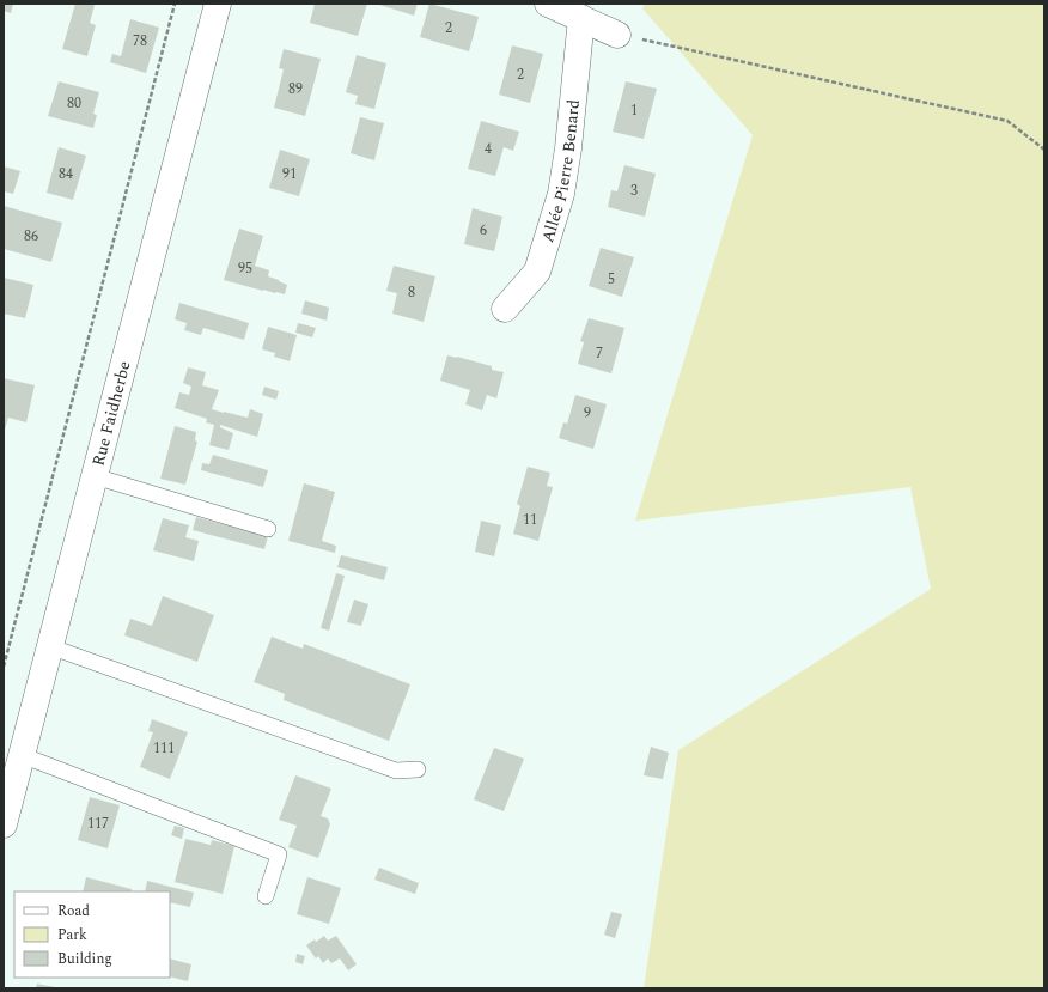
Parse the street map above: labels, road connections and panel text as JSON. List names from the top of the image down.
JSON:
{
  "streets": {
    "main road": ["Allée Pierre Benard", "Rue Faidherbe"]
  },
  "house_numbers": [
    "2",
    "78",
    "2",
    "89",
    "80",
    "1",
    "4",
    "84",
    "91",
    "3",
    "6",
    "86",
    "95",
    "5",
    "8",
    "7",
    "9",
    "11",
    "111",
    "117"
  ],
  "legend": ["Road", "Park", "Building"]
}
